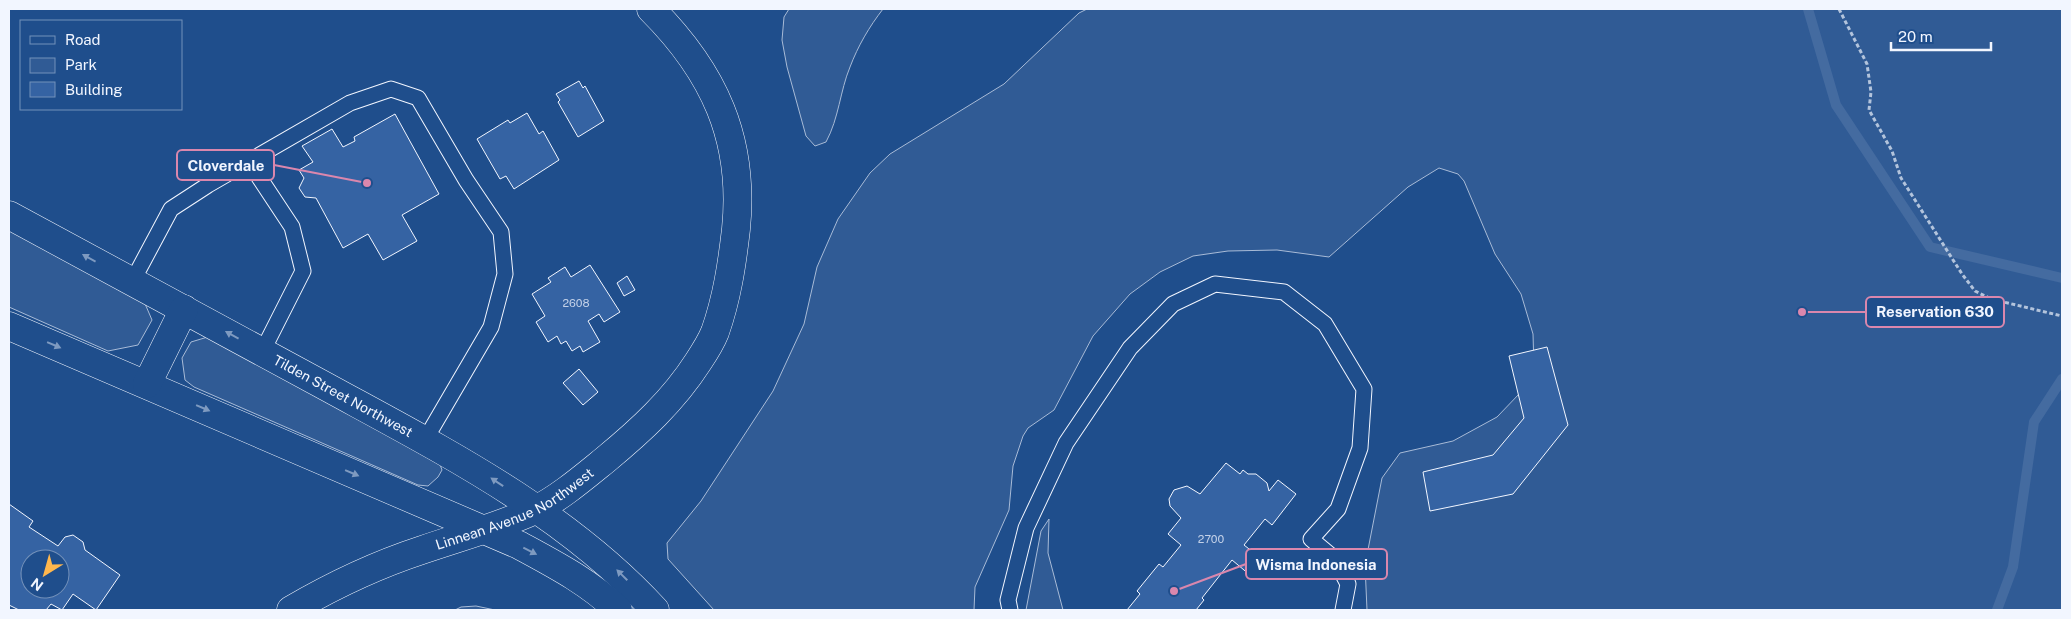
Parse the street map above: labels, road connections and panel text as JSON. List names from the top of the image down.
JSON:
{
  "streets": {
    "street": ["Tilden Street Northwest", "Linnean Avenue Northwest"]
  },
  "crossings": [
    ["Tilden Street Northwest", "Linnean Avenue Northwest"]
  ],
  "places": ["Cloverdale", "Reservation 630", "Wisma Indonesia"],
  "house_numbers": ["2608", "2700"],
  "legend": ["Road", "Park", "Building"],
  "scale_bar": "20 m",
  "north": "bottom left"
}
